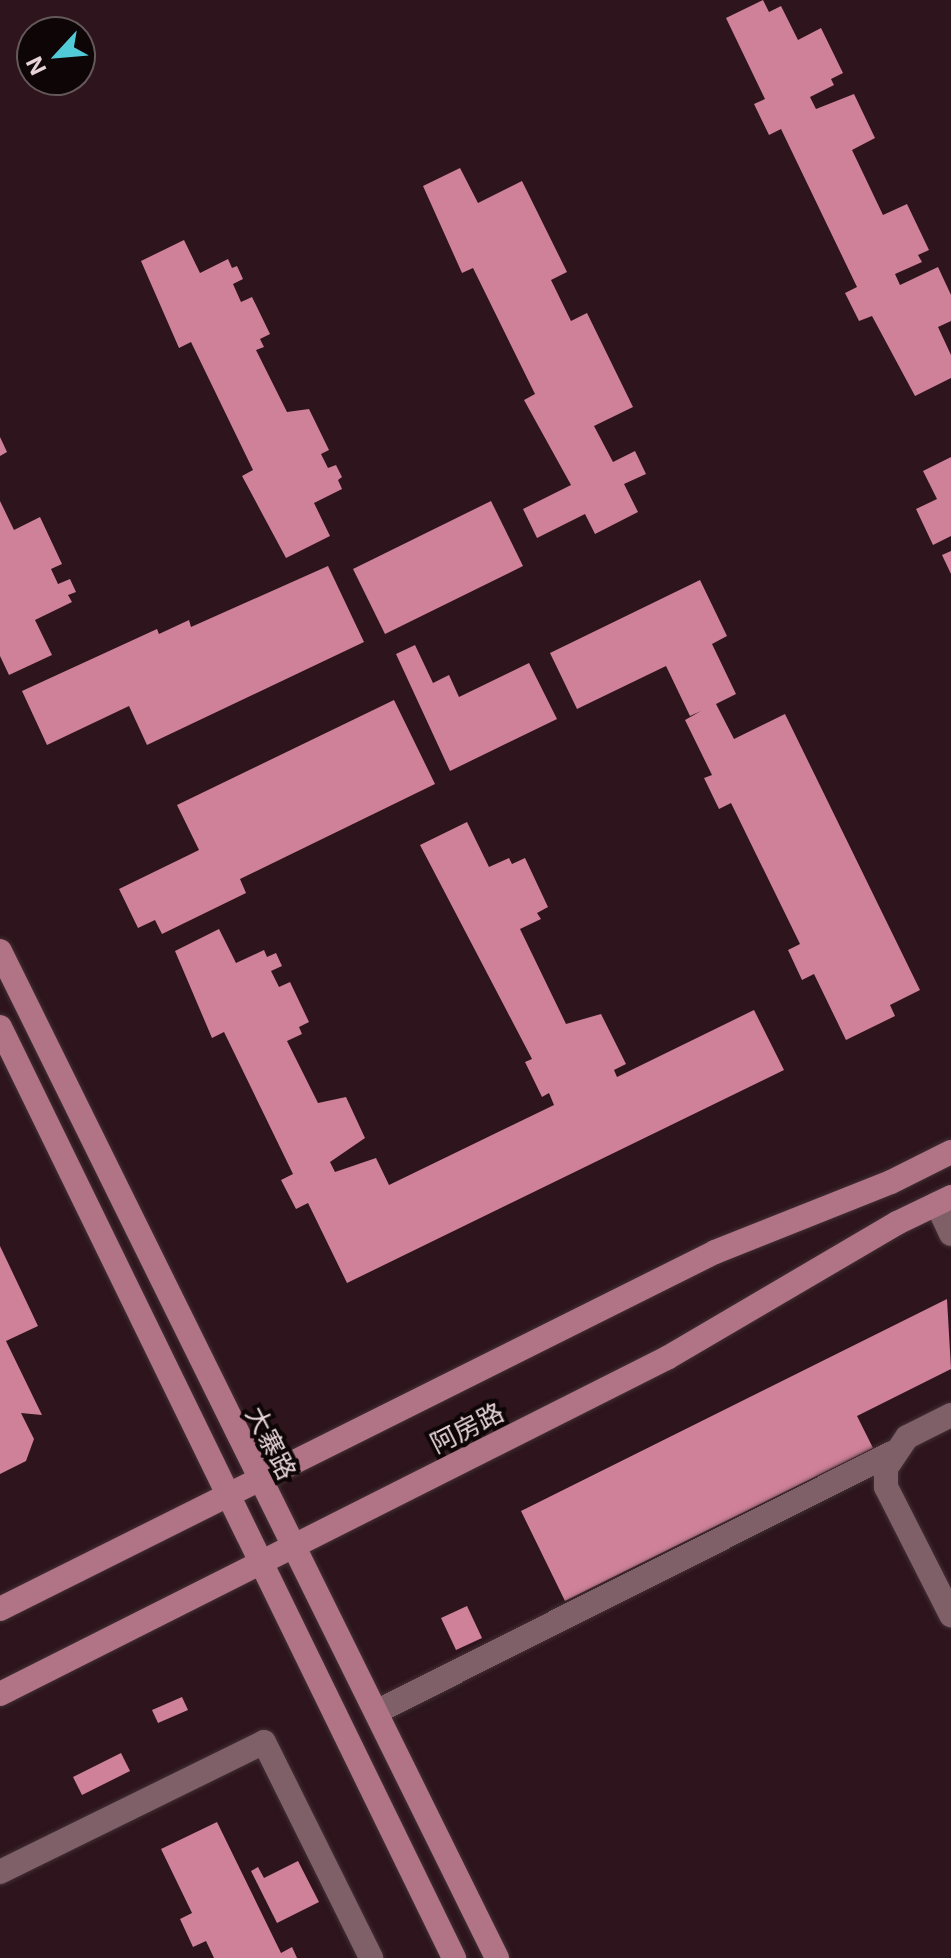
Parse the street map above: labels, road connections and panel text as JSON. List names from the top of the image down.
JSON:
{
  "streets": {
    "main road": ["阿房路", "大寨路"]
  },
  "crossings": [
    ["阿房路", "大寨路"]
  ],
  "north": "bottom left"
}
